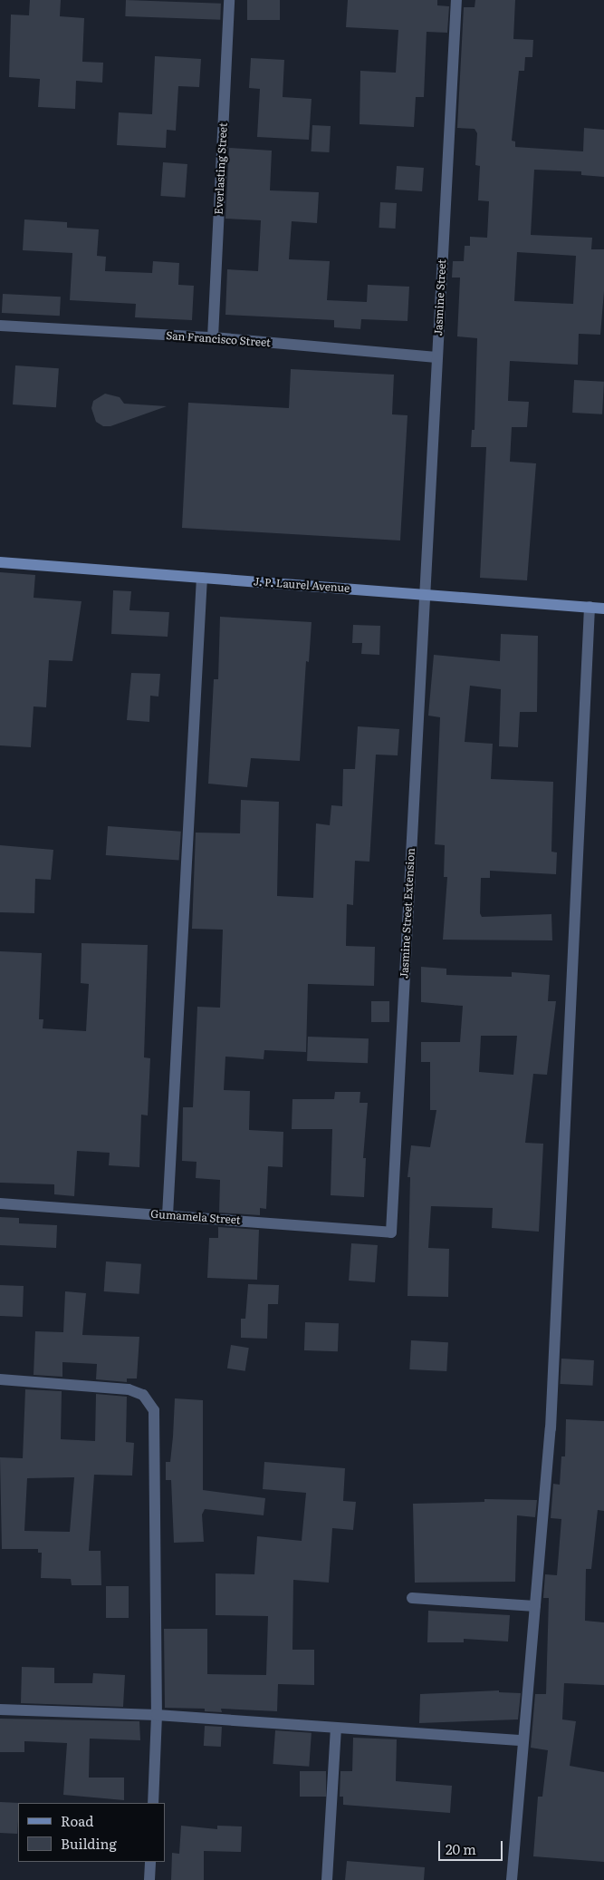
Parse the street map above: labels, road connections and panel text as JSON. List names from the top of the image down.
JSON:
{
  "streets": {
    "street": [
      "Everlasting Street",
      "Jasmine Street",
      "San Francisco Street",
      "J. P. Laurel Avenue",
      "Jasmine Street Extension",
      "Gumamela Street"
    ]
  },
  "crossings": [
    ["Everlasting Street", "San Francisco Street"],
    ["Jasmine Street", "San Francisco Street"],
    ["Jasmine Street", "J. P. Laurel Avenue"],
    ["Jasmine Street", "Jasmine Street Extension"],
    ["J. P. Laurel Avenue", "Jasmine Street Extension"],
    ["Jasmine Street Extension", "Gumamela Street"]
  ],
  "legend": ["Road", "Building"],
  "scale_bar": "20 m"
}
